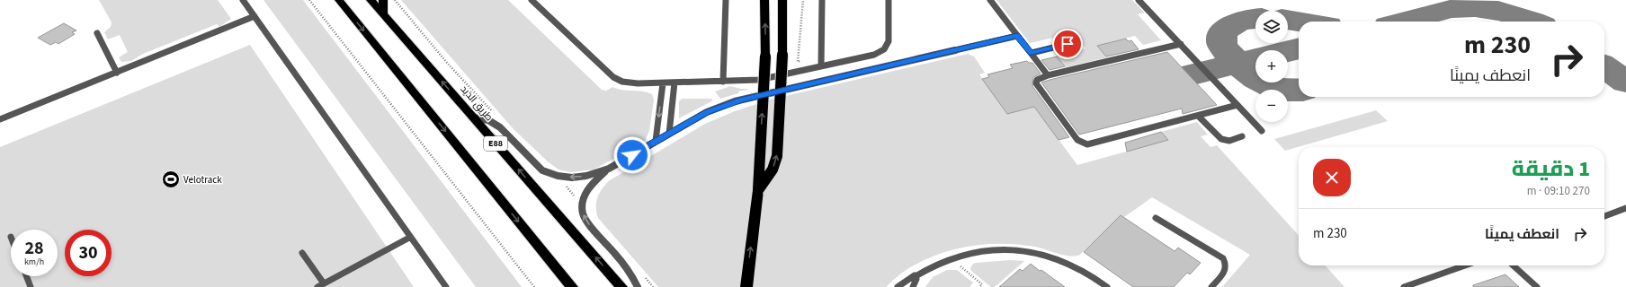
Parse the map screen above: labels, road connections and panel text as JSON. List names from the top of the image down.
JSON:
{
  "streets": {
    "highway": ["طريق الذيد", "E88"]
  },
  "places": {
    "sports": ["Velotrack"]
  },
  "page": {
    "map_buttons": ["+", "−"],
    "turn": ["230 m", "انعطف يمينًا"],
    "heading": ["1 دقيقة", "270 m · 09:10"],
    "list": [
      {
        "name": "انعطف يمينًا",
        "value": "230 m"
      }
    ],
    "speed": "28 km/h",
    "limit": "30"
  }
}
